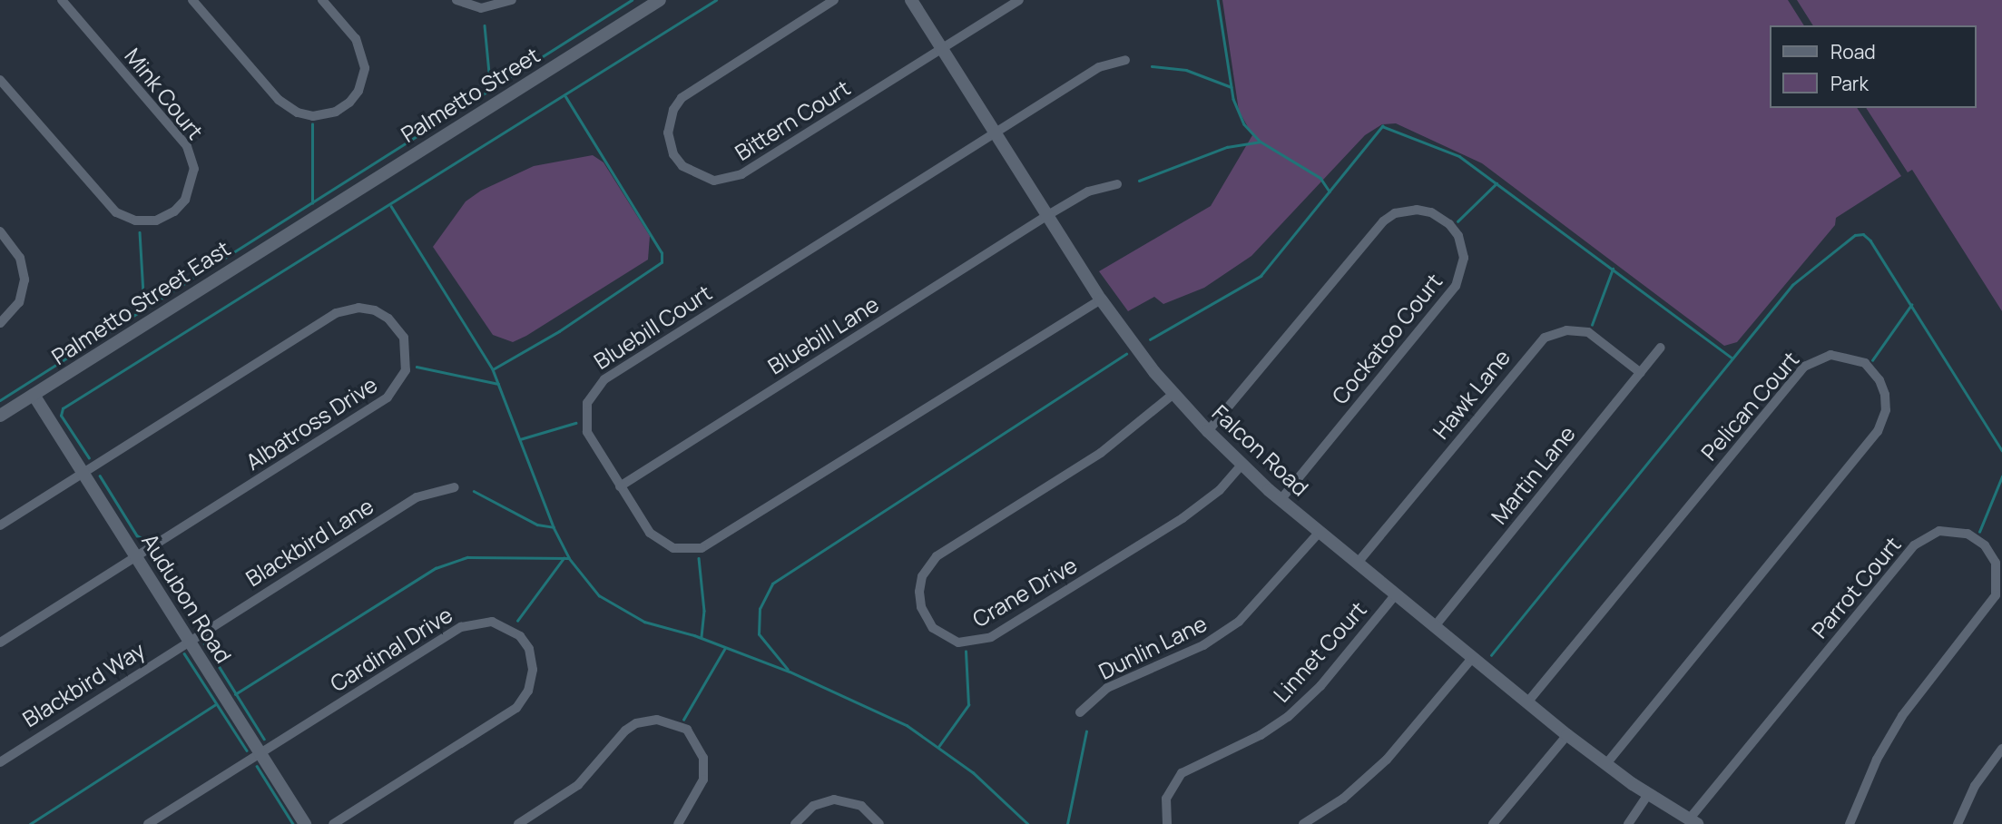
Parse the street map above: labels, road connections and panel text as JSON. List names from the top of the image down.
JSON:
{
  "streets": {
    "street": [
      "Mink Court",
      "Palmetto Street",
      "Bittern Court",
      "Palmetto Street East",
      "Bluebill Court",
      "Bluebill Lane",
      "Cockatoo Court",
      "Hawk Lane",
      "Pelican Court",
      "Albatross Drive",
      "Falcon Road",
      "Martin Lane",
      "Blackbird Lane",
      "Parrot Court",
      "Crane Drive",
      "Audubon Road",
      "Dunlin Lane",
      "Cardinal Drive",
      "Linnet Court",
      "Blackbird Way"
    ]
  },
  "crossings": [
    ["Palmetto Street", "Palmetto Street East"],
    ["Bittern Court", "Falcon Road"],
    ["Palmetto Street East", "Audubon Road"],
    ["Bluebill Court", "Bluebill Lane"],
    ["Bluebill Court", "Falcon Road"],
    ["Bluebill Lane", "Falcon Road"],
    ["Cockatoo Court", "Falcon Road"],
    ["Hawk Lane", "Falcon Road"],
    ["Hawk Lane", "Martin Lane"],
    ["Pelican Court", "Falcon Road"],
    ["Albatross Drive", "Audubon Road"],
    ["Falcon Road", "Martin Lane"],
    ["Falcon Road", "Parrot Court"],
    ["Falcon Road", "Crane Drive"],
    ["Falcon Road", "Dunlin Lane"],
    ["Falcon Road", "Linnet Court"],
    ["Blackbird Lane", "Audubon Road"],
    ["Blackbird Lane", "Blackbird Way"],
    ["Audubon Road", "Cardinal Drive"],
    ["Audubon Road", "Blackbird Way"]
  ],
  "legend": ["Road", "Park"]
}
